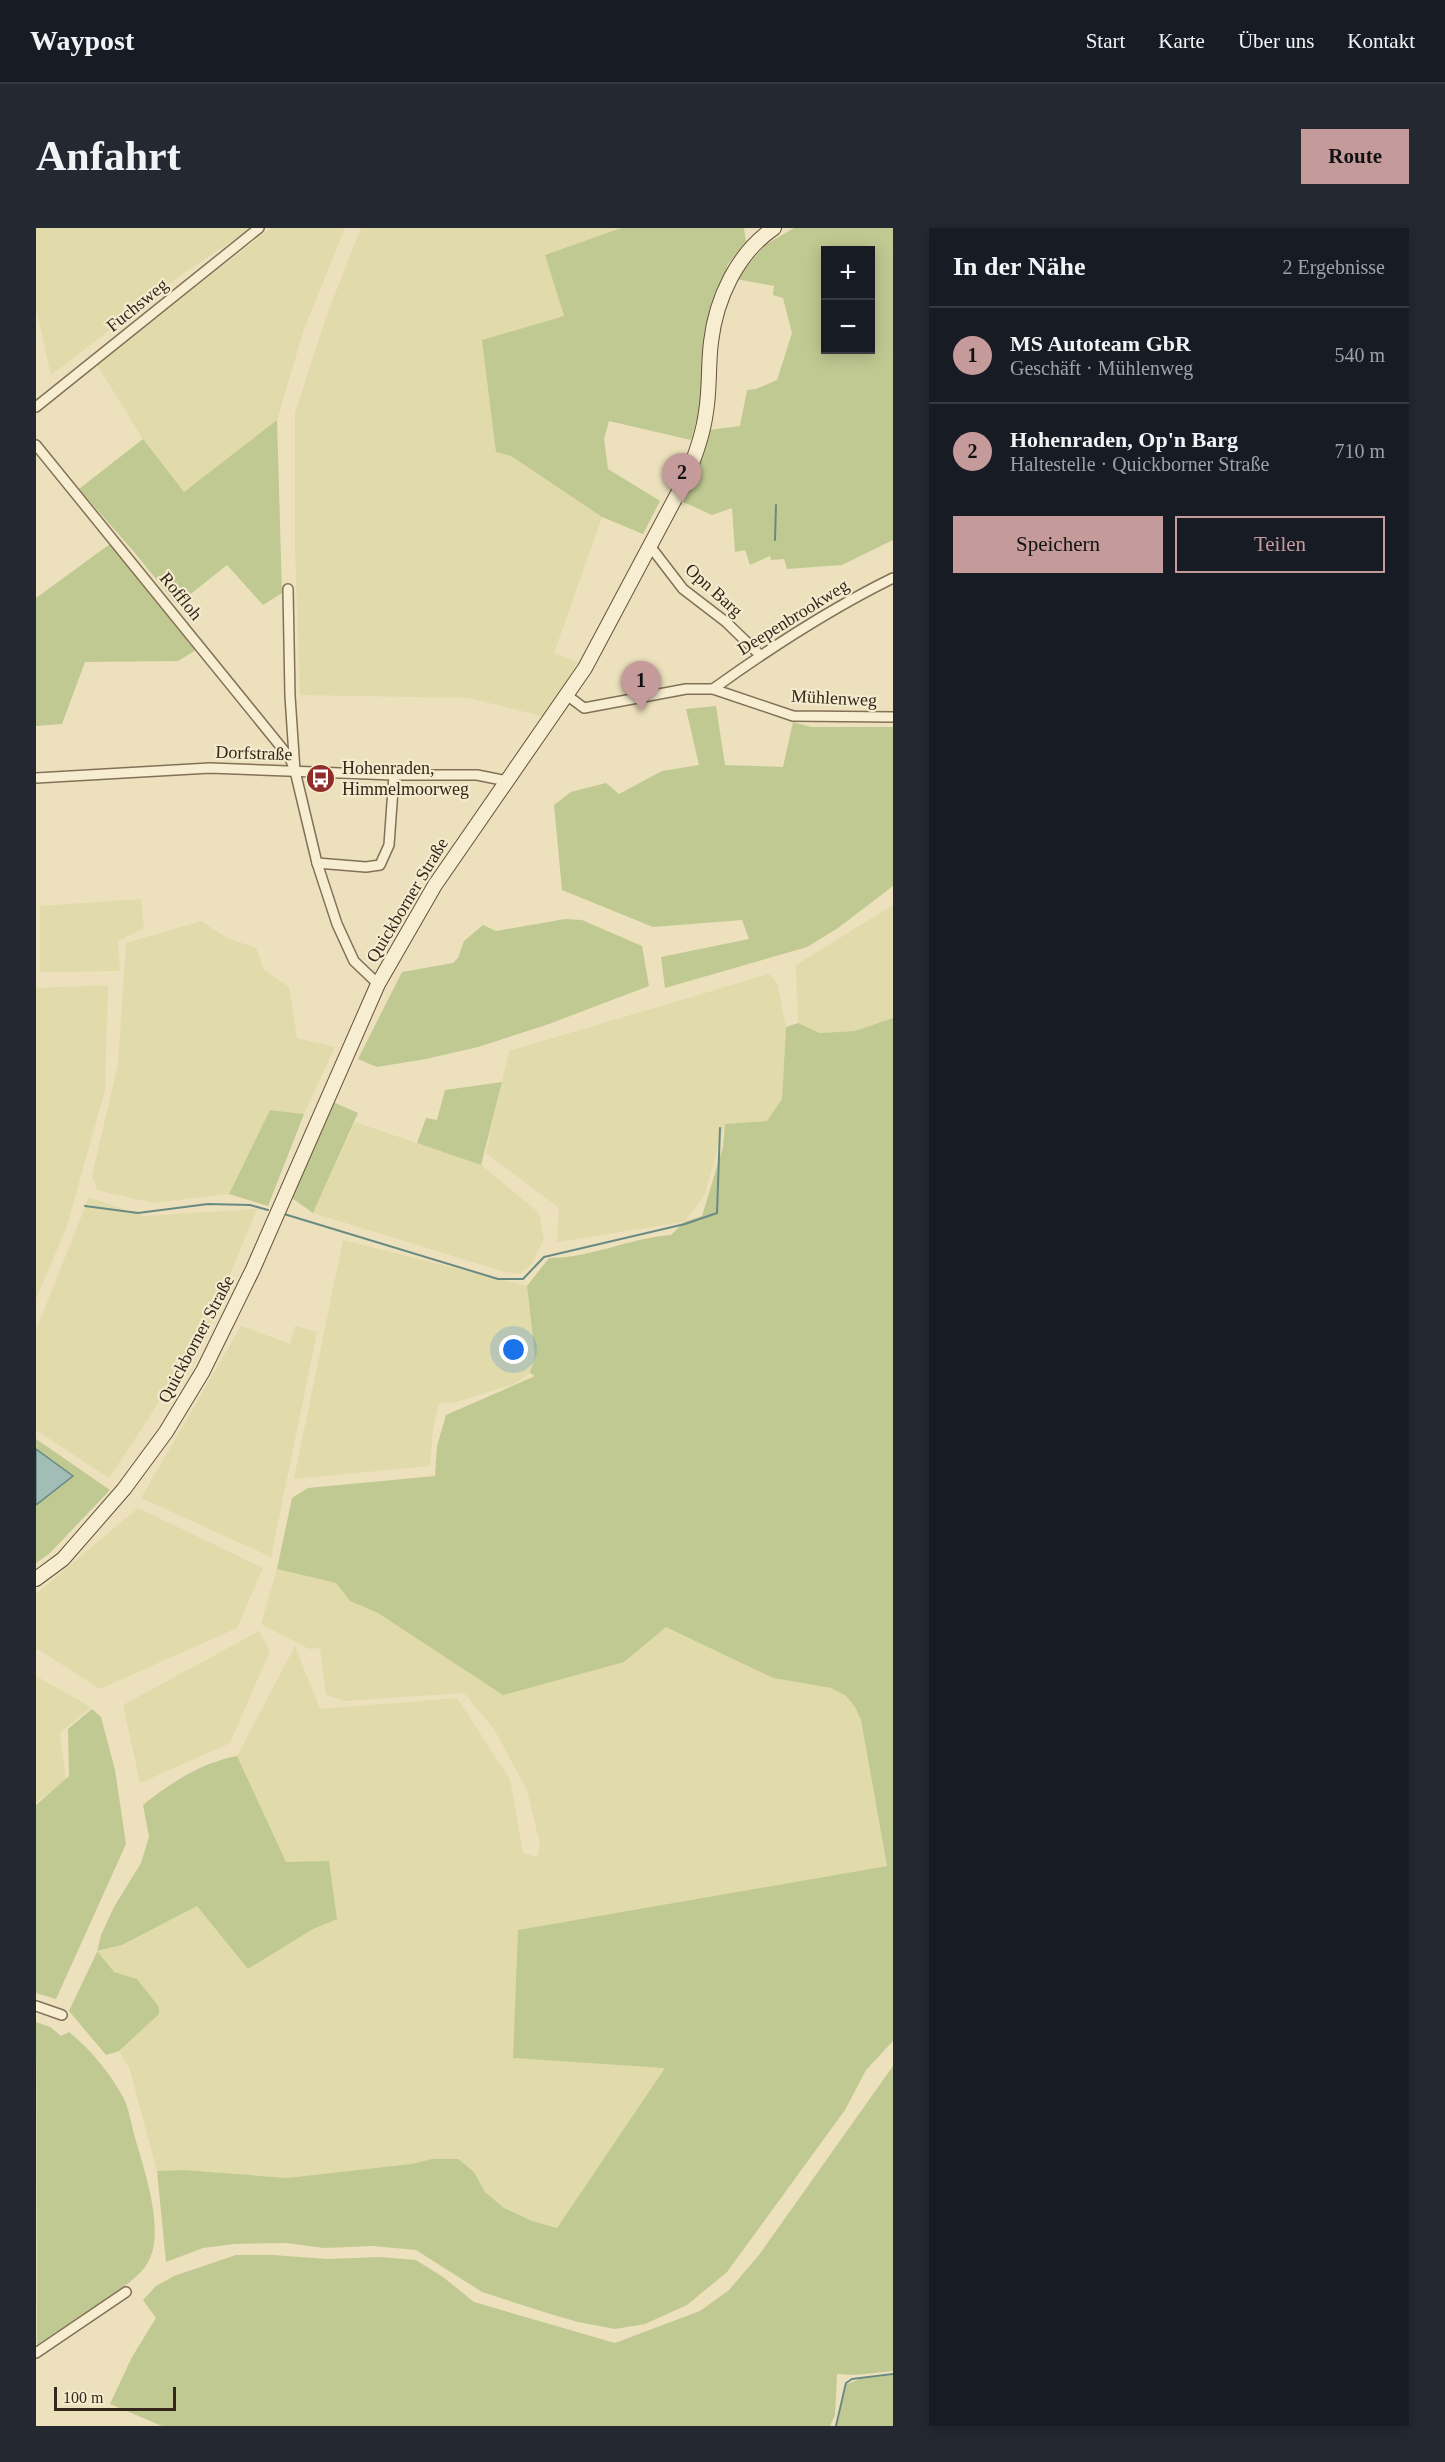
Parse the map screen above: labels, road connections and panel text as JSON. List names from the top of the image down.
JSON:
{
  "streets": {
    "main road": ["Quickborner Straße"],
    "street": [
      "Fuchsweg",
      "Opn Barg",
      "Roffloh",
      "Deepenbrookweg",
      "Mühlenweg",
      "Dorfstraße"
    ]
  },
  "crossings": [
    ["Opn Barg", "Deepenbrookweg"],
    ["Opn Barg", "Quickborner Straße"],
    ["Roffloh", "Dorfstraße"],
    ["Deepenbrookweg", "Mühlenweg"],
    ["Mühlenweg", "Quickborner Straße"],
    ["Dorfstraße", "Quickborner Straße"]
  ],
  "places": {
    "bus stop": ["Hohenraden, Himmelmoorweg"]
  },
  "scale_bar": "100 m",
  "page": {
    "header": "Waypost",
    "nav": [
      "Start",
      "Karte",
      "Über uns",
      "Kontakt"
    ],
    "buttons": [
      "Route",
      ["Speichern", "Teilen"]
    ],
    "title": "Anfahrt",
    "heading": ["In der Nähe", "2 Ergebnisse"],
    "map_buttons": ["+", "−"],
    "list": [
      {
        "mark": "1",
        "name": "MS Autoteam GbR",
        "note": "Geschäft · Mühlenweg",
        "value": "540 m"
      },
      {
        "mark": "2",
        "name": "Hohenraden, Op'n Barg",
        "note": "Haltestelle · Quickborner Straße",
        "value": "710 m"
      }
    ],
    "pins": ["2", "1"],
    "scale": "100 m"
  }
}
